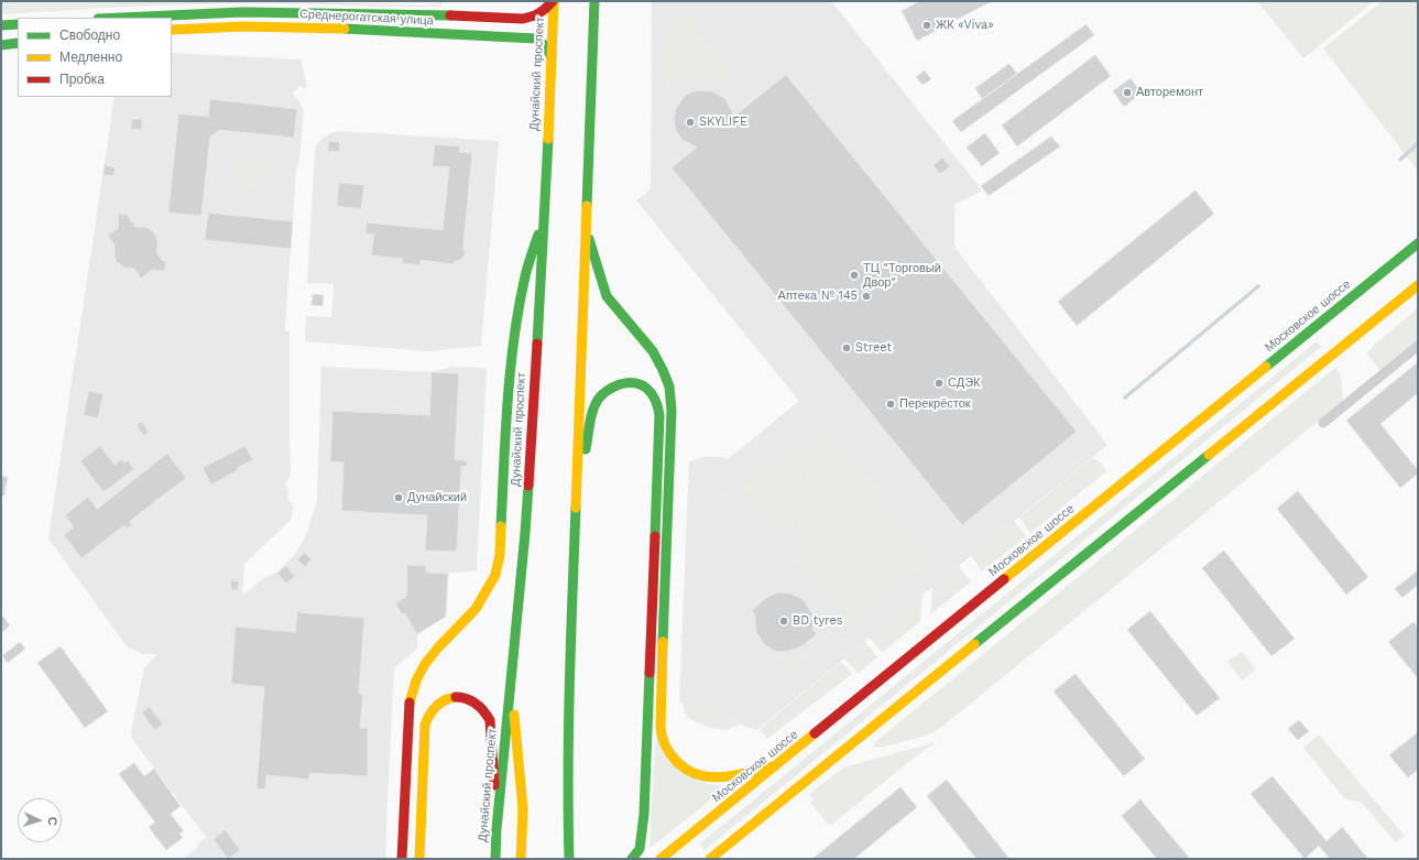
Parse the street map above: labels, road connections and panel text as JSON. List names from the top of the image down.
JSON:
{
  "streets": {
    "main road": ["Среднерогатская улица", "Дунайский проспект", "Московское шоссе"]
  },
  "crossings": [
    ["Среднерогатская улица", "Дунайский проспект"]
  ],
  "places": [
    "ЖК «Viva»",
    "Авторемонт",
    "SKYLIFE",
    "ТЦ \"Торговый Двор\"",
    "Аптека № 145",
    "Street",
    "СДЭК",
    "Перекрёсток",
    "Дунайский",
    "BD tyres"
  ],
  "legend": ["Свободно", "Медленно", "Пробка"],
  "north": "right"
}
